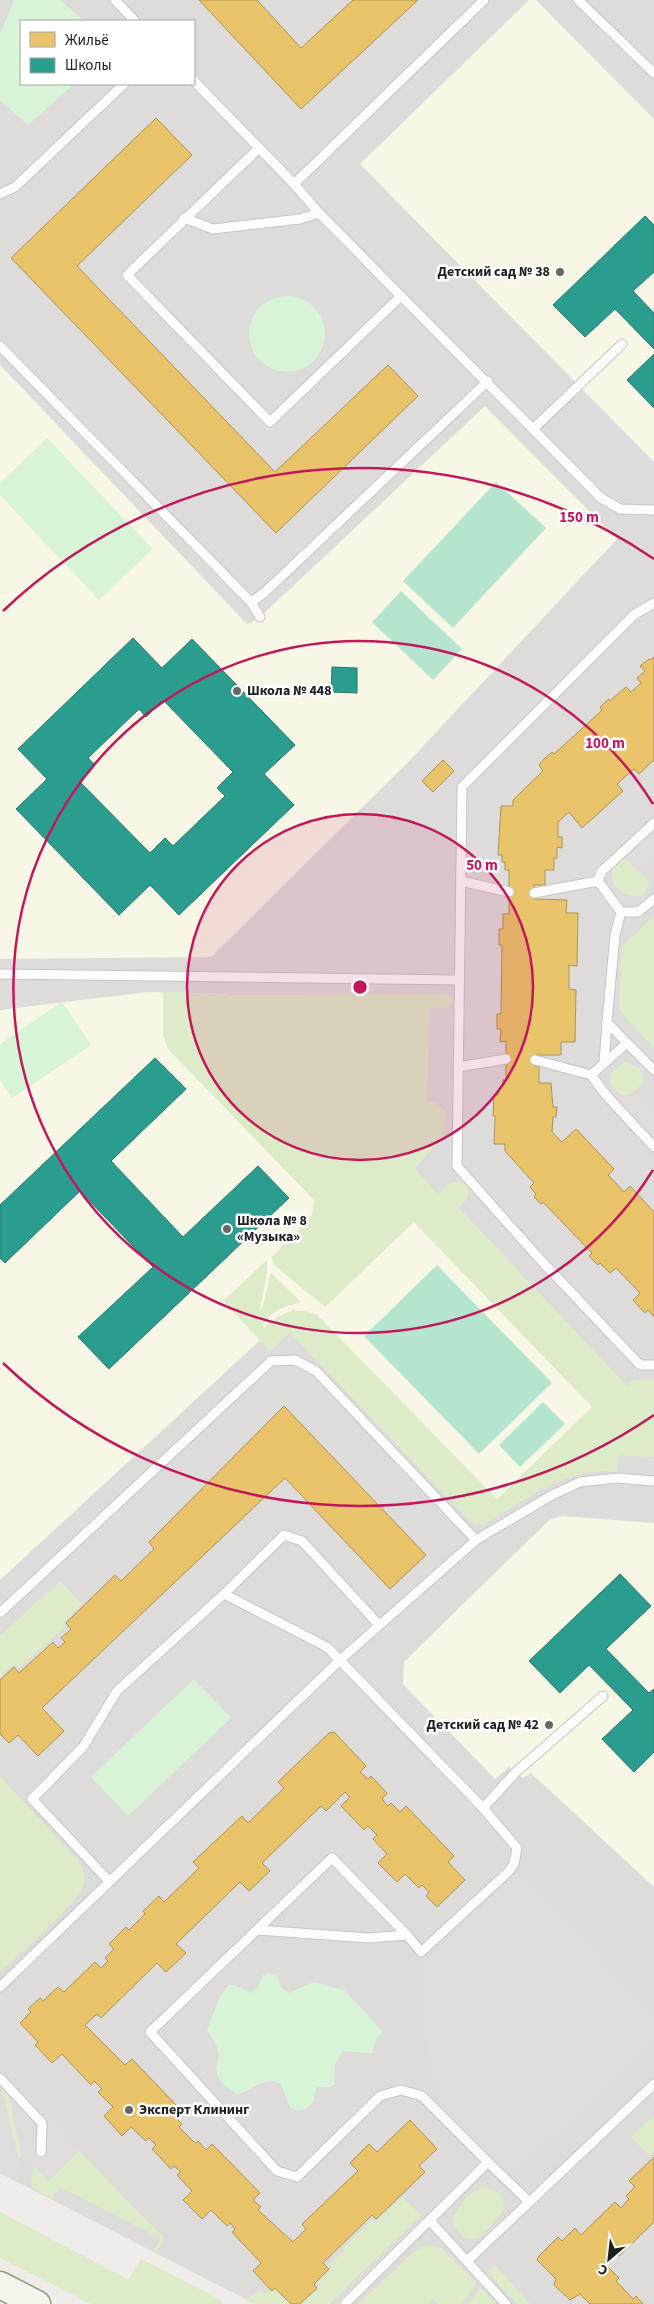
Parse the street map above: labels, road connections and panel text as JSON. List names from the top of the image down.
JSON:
{
  "places": [
    "Детский сад № 38",
    "Школа № 448",
    "Школа № 8 «Музыка»",
    "Детский сад № 42",
    "Эксперт Клининг"
  ],
  "legend": ["Жильё", "Школы"],
  "north": "bottom left",
  "rings": ["150 m", "100 m", "50 m"]
}
